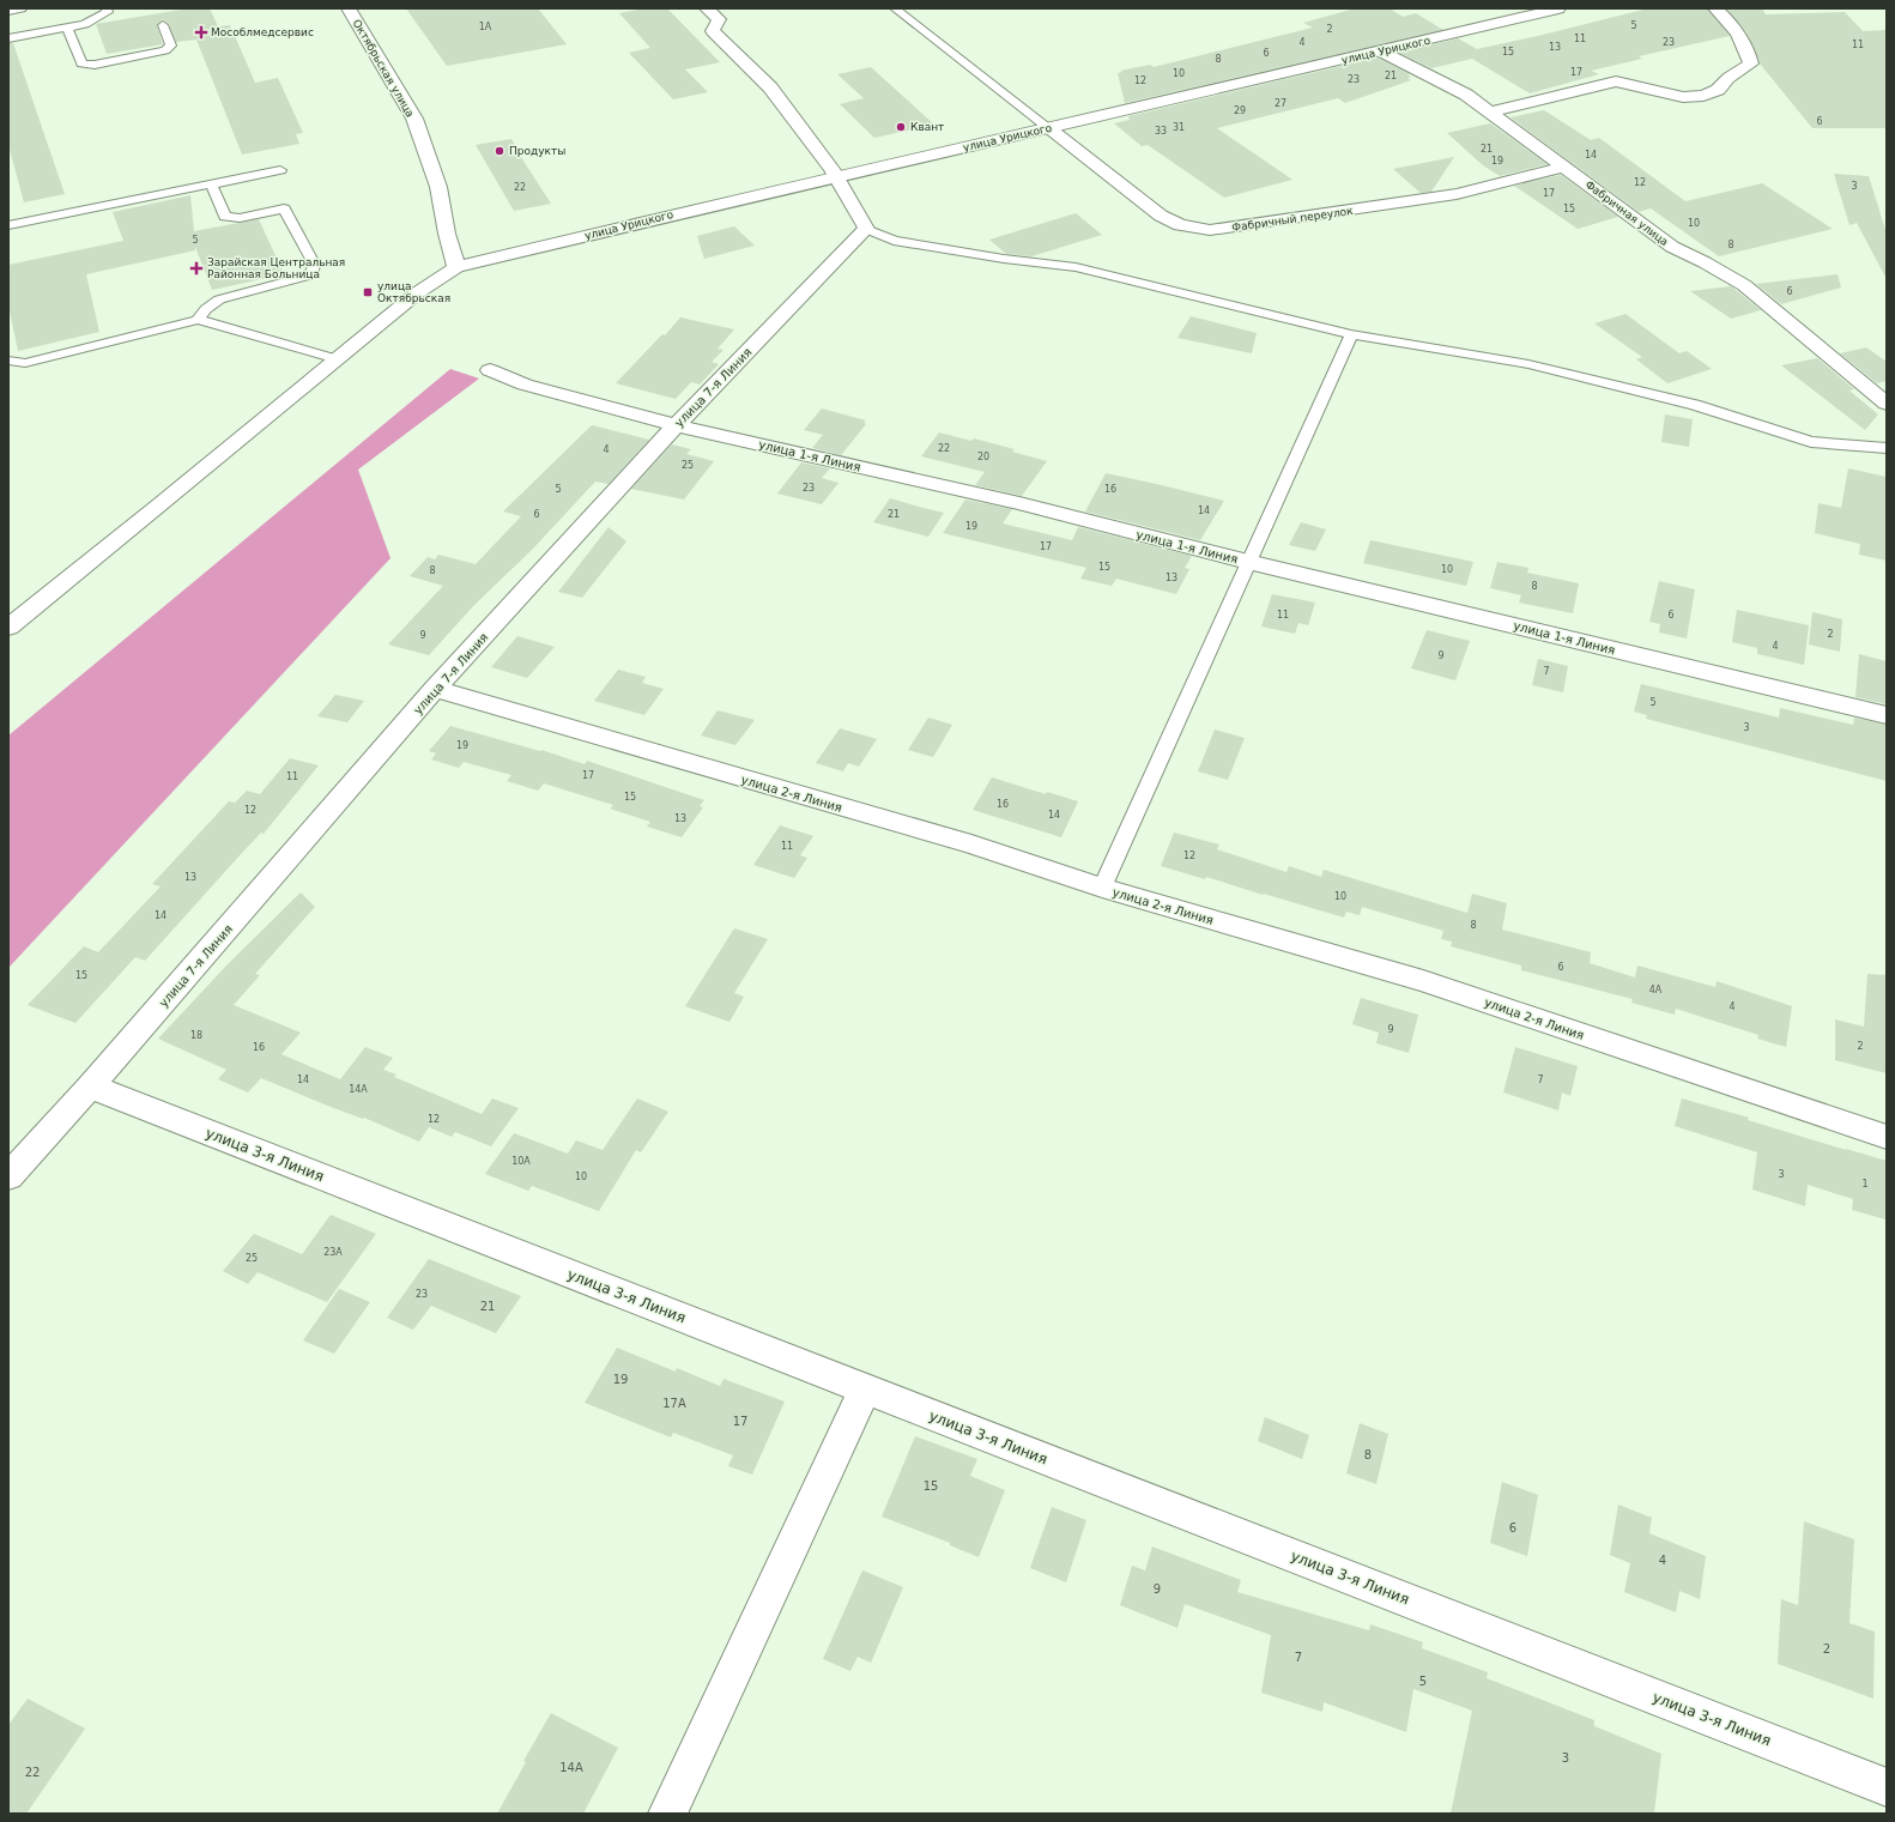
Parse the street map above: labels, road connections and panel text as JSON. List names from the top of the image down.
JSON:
{
  "streets": {
    "street": [
      "улица Урицкого",
      "Октябрьская улица",
      "Фабричная улица",
      "Фабричный переулок",
      "улица 7-я Линия",
      "улица 1-я Линия",
      "улица 2-я Линия",
      "улица 3-я Линия"
    ]
  },
  "crossings": [
    ["улица Урицкого", "Октябрьская улица"],
    ["улица Урицкого", "Фабричная улица"],
    ["улица Урицкого", "Фабричный переулок"],
    ["Фабричная улица", "Фабричный переулок"],
    ["улица 7-я Линия", "улица 1-я Линия"],
    ["улица 7-я Линия", "улица 2-я Линия"],
    ["улица 7-я Линия", "улица 3-я Линия"]
  ],
  "places": {
    "health": ["Мособлмедсервис", "Зарайская Центральная Районная Больница"],
    "other": ["Квант", "Продукты"],
    "transit": ["улица Октябрьская"]
  },
  "house_numbers": [
    "5",
    "1А",
    "2",
    "11",
    "4",
    "23",
    "11",
    "13",
    "15",
    "6",
    "8",
    "17",
    "10",
    "21",
    "23",
    "12",
    "27",
    "29",
    "6",
    "31",
    "33",
    "21",
    "14",
    "19",
    "12",
    "3",
    "22",
    "17",
    "15",
    "10",
    "5",
    "8",
    "6",
    "22",
    "4",
    "20",
    "25",
    "23",
    "5",
    "16",
    "14",
    "6",
    "21",
    "19",
    "17",
    "15",
    "10",
    "8",
    "13",
    "8",
    "11",
    "6",
    "2",
    "9",
    "4",
    "9",
    "7",
    "5",
    "3",
    "19",
    "17",
    "11",
    "15",
    "16",
    "12",
    "14",
    "13",
    "11",
    "12",
    "13",
    "10",
    "14",
    "8",
    "6",
    "15",
    "4А",
    "4",
    "9",
    "18",
    "2",
    "16",
    "14",
    "7",
    "14А",
    "12",
    "10А",
    "3",
    "10",
    "1",
    "23А",
    "25",
    "23",
    "21",
    "19",
    "17А",
    "17",
    "8",
    "15",
    "6",
    "4",
    "9",
    "2",
    "7",
    "5",
    "3",
    "14А",
    "22"
  ]
}
